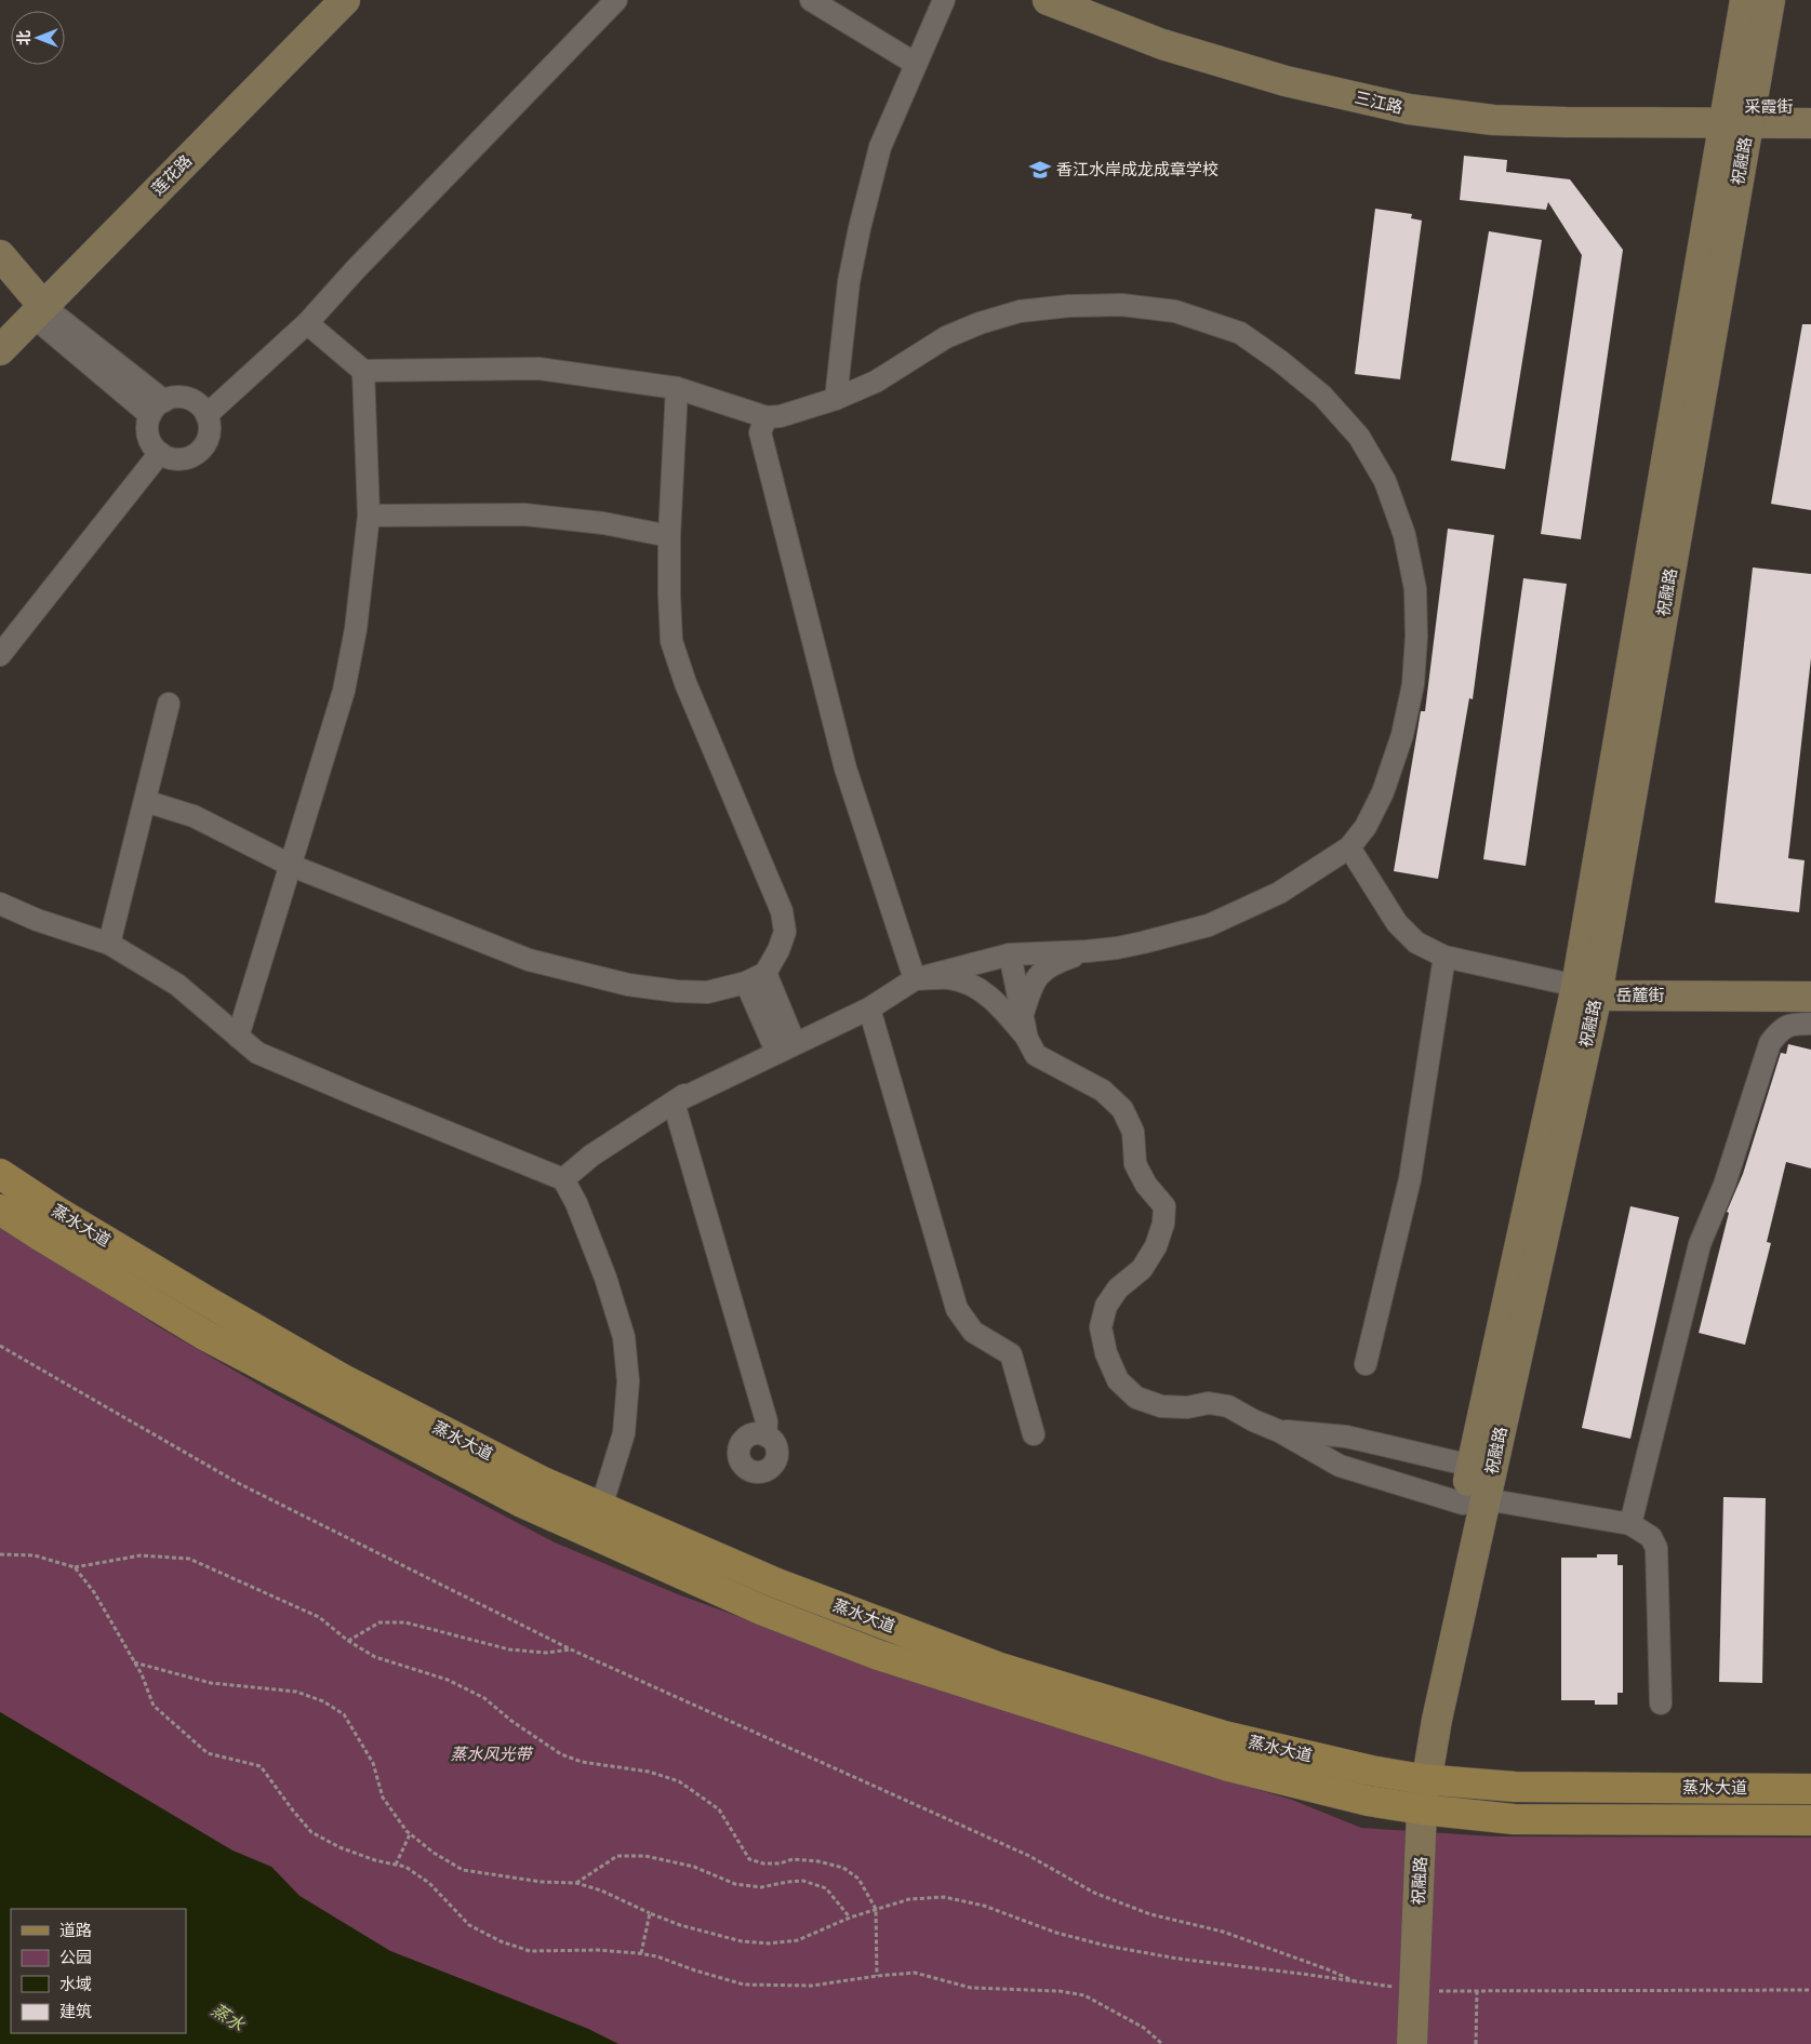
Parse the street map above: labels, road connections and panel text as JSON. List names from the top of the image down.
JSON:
{
  "streets": {
    "main road": [
      "三江路",
      "采霞街",
      "祝融路",
      "莲花路",
      "岳麓街",
      "蒸水大道"
    ]
  },
  "crossings": [
    ["三江路", "采霞街"],
    ["三江路", "祝融路"],
    ["采霞街", "祝融路"],
    ["祝融路", "岳麓街"],
    ["祝融路", "蒸水大道"]
  ],
  "water": ["蒸水"],
  "parks": ["蒸水风光带"],
  "places": {
    "school or university": ["香江水岸成龙成章学校"]
  },
  "legend": [
    "道路",
    "公园",
    "水域",
    "建筑"
  ],
  "north": "left"
}
